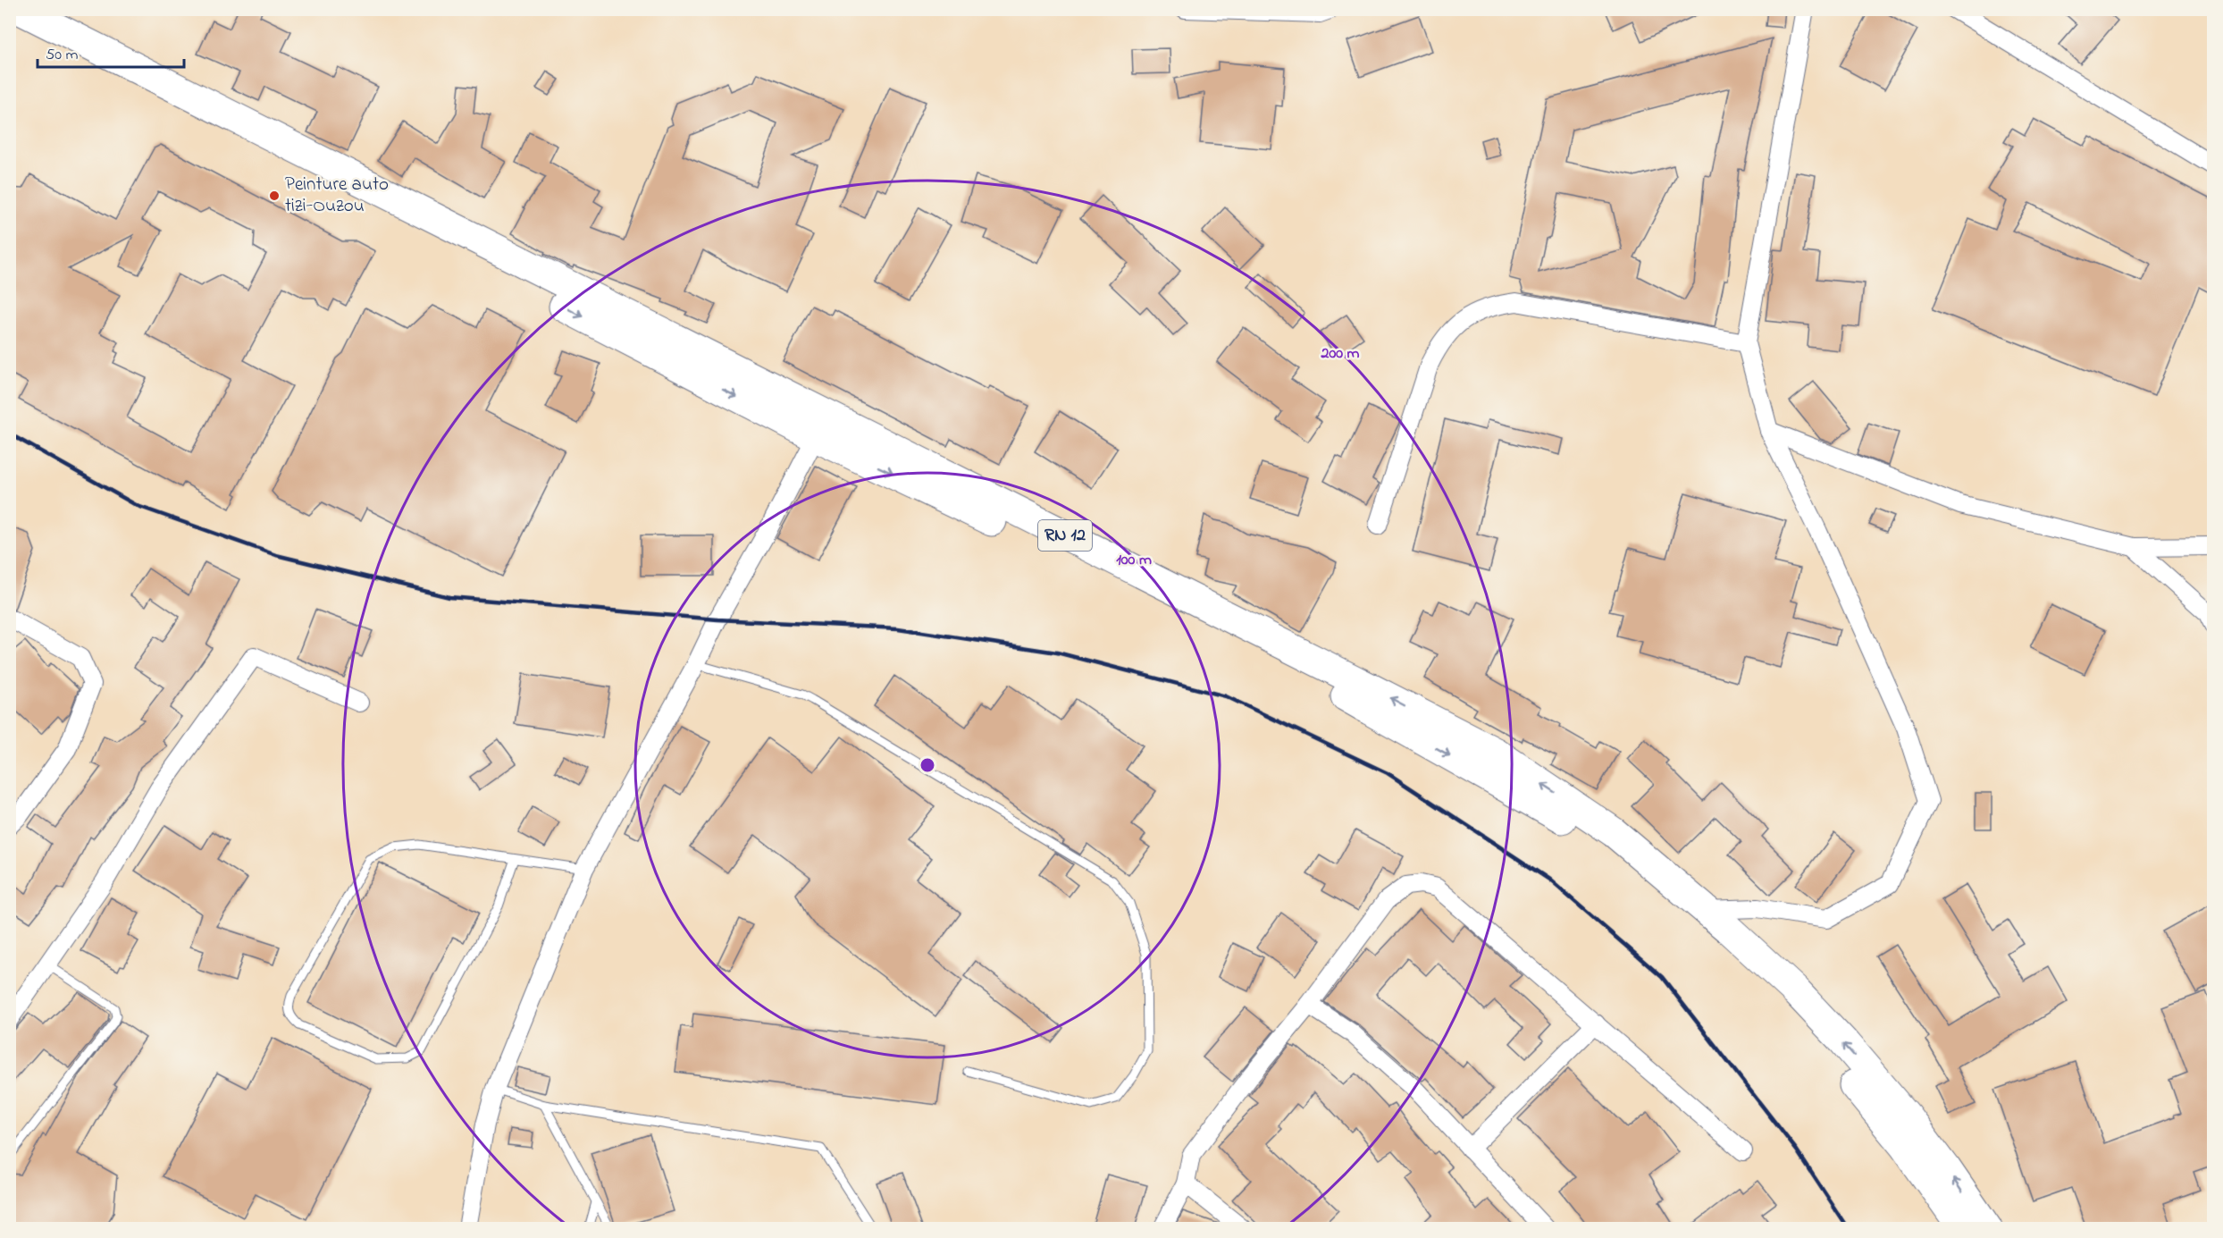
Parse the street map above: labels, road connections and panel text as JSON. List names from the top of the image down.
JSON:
{
  "streets": {
    "highway": ["RN 12"]
  },
  "places": ["Peinture auto tizi-Ouzou"],
  "scale_bar": "50 m",
  "rings": ["200 m", "100 m"]
}
